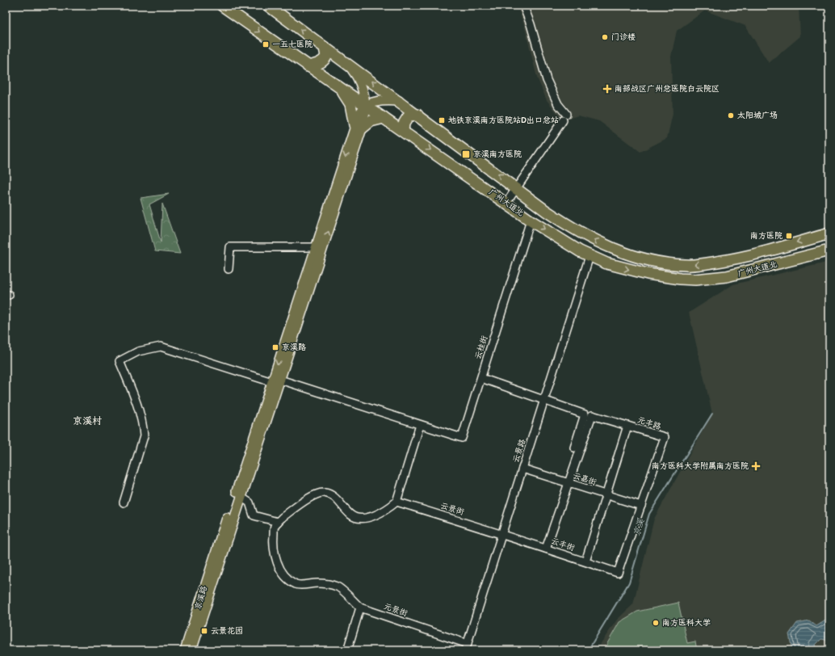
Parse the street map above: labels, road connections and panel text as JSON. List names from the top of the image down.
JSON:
{
  "streets": {
    "highway": ["广州大道北"],
    "main road": ["京溪路"],
    "street": [
      "云桂街",
      "元丰路",
      "云景路",
      "云嘉街",
      "云景街",
      "云丰街",
      "元景街"
    ]
  },
  "crossings": [
    ["广州大道北", "云桂街"],
    ["广州大道北", "云景路"],
    ["广州大道北", "京溪路"],
    ["云桂街", "京溪路"],
    ["元丰路", "云嘉街"],
    ["元丰路", "云丰街"],
    ["云景路", "云嘉街"],
    ["云景路", "云景街"],
    ["云景路", "云丰街"],
    ["云景路", "元景街"],
    ["云景街", "云丰街"]
  ],
  "districts": ["京溪村"],
  "water": ["京溪"],
  "places": {
    "other": ["门诊楼", "太阳城广场", "南方医科大学"],
    "transit": [
      "一五七医院",
      "地铁京溪南方医院站D出口总站",
      "京溪南方医院",
      "南方医院",
      "京溪路",
      "云景花园"
    ],
    "health": ["南部战区广州总医院白云院区", "南方医科大学附属南方医院"]
  }
}
